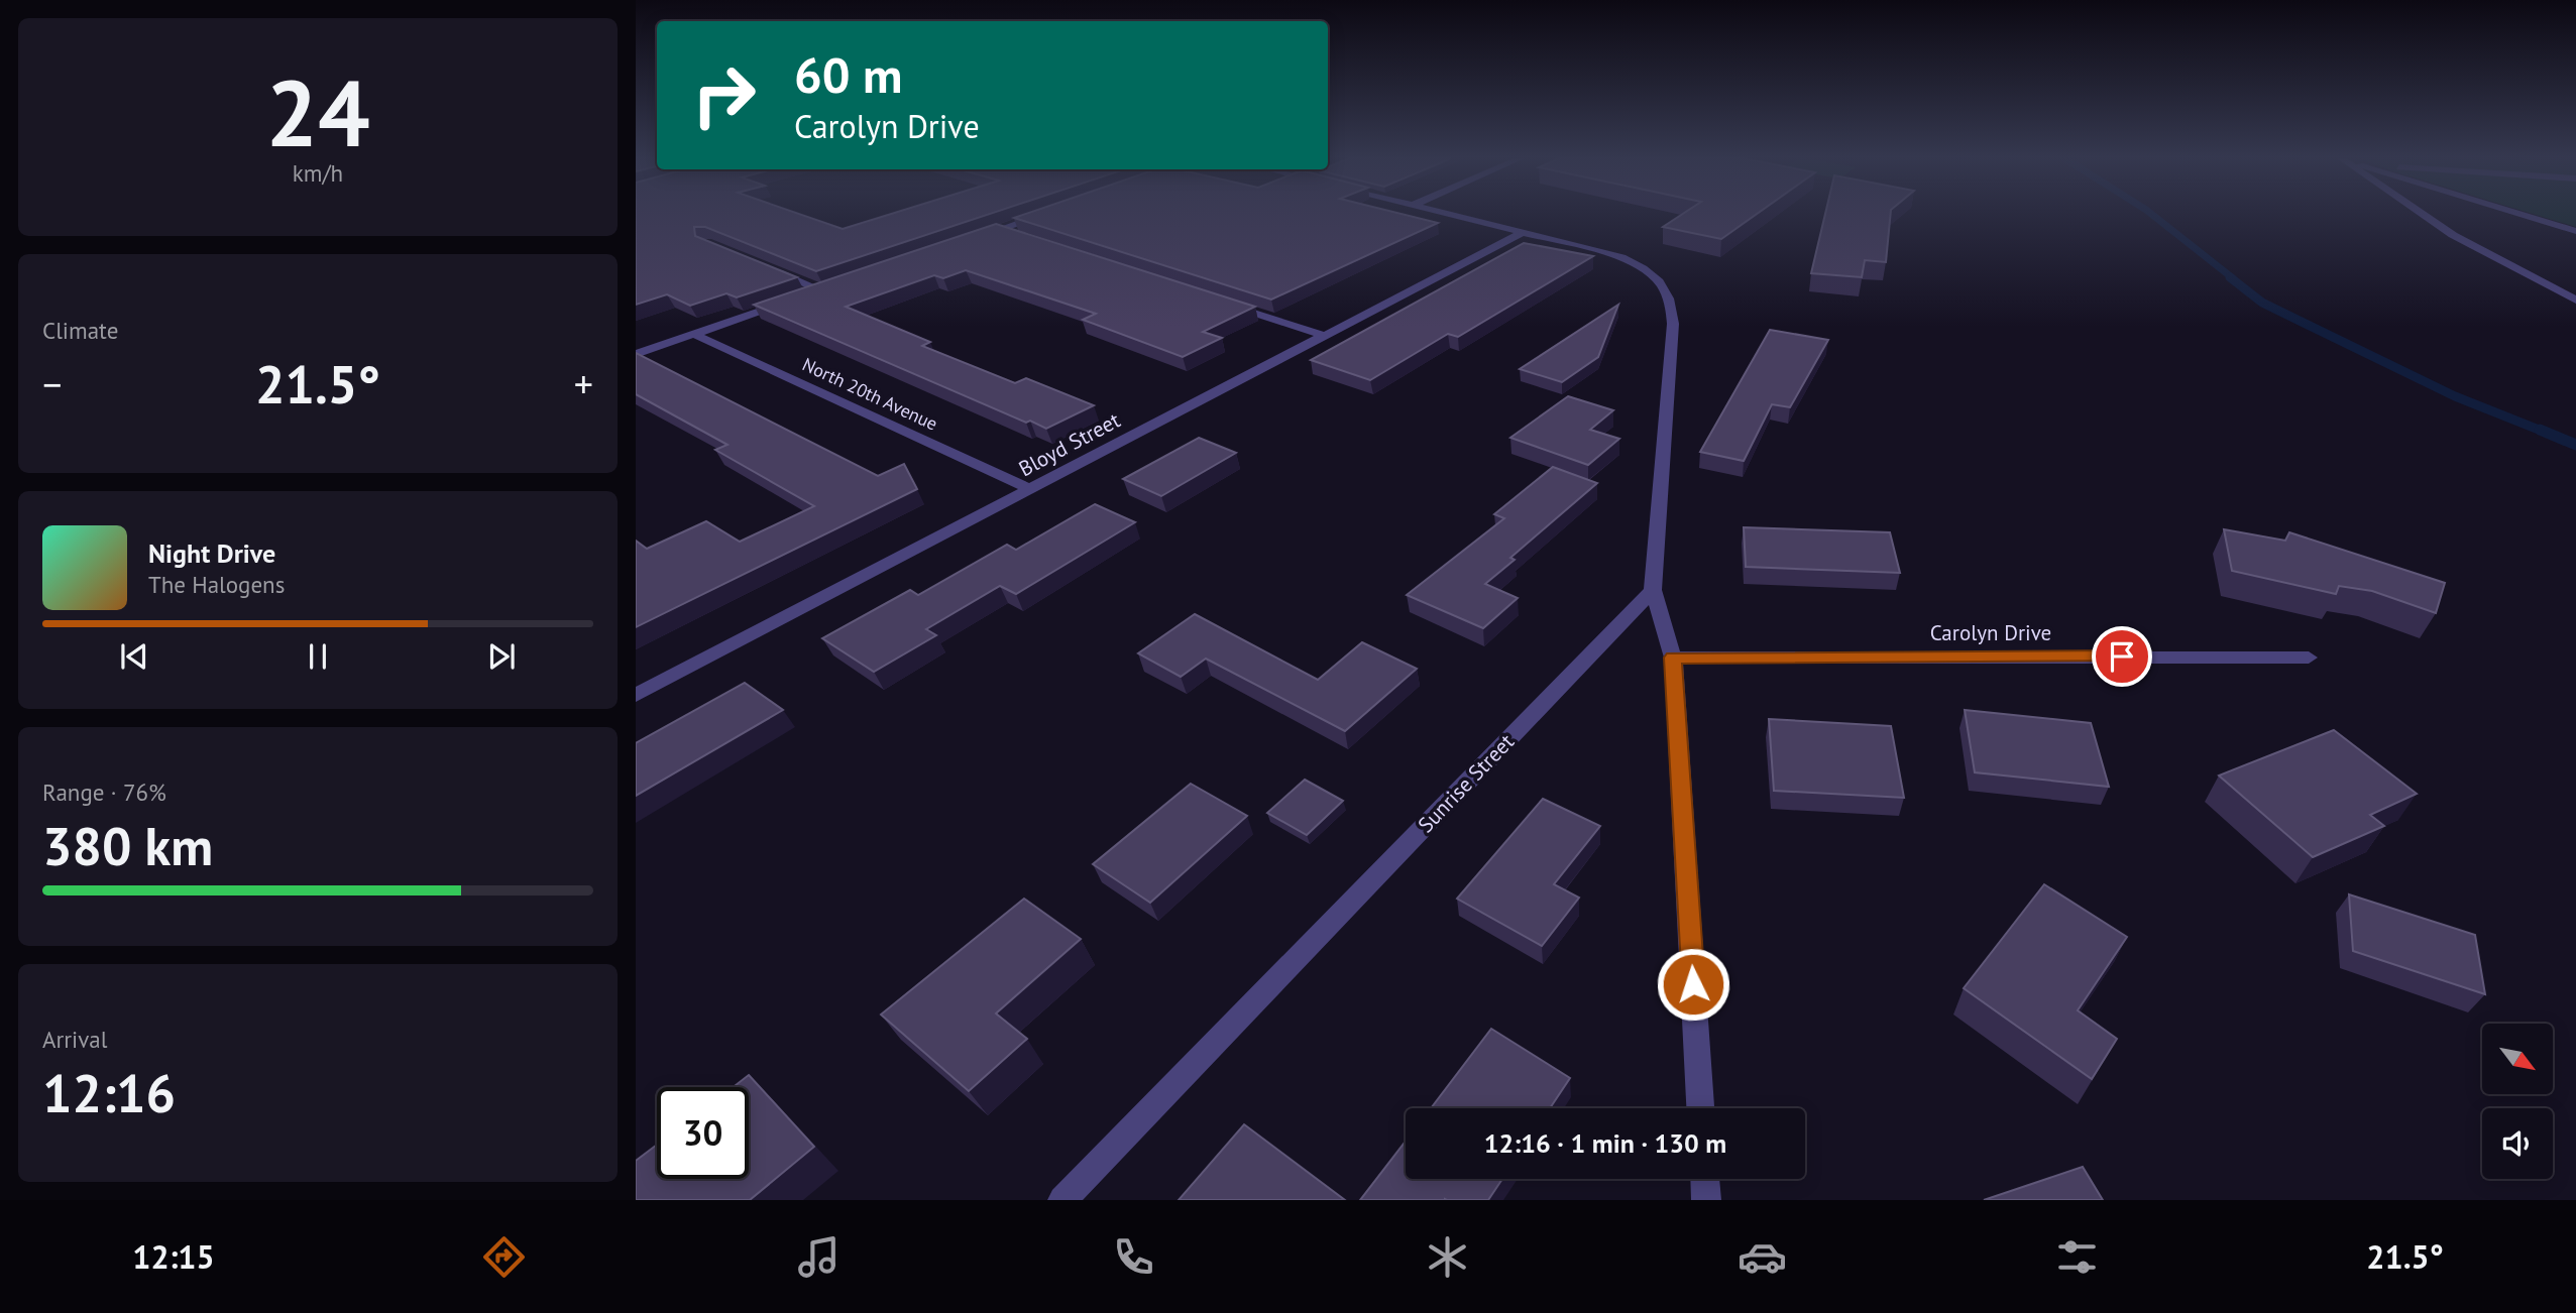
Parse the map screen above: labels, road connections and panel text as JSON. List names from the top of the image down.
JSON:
{
  "streets": {
    "street": [
      "North 20th Avenue",
      "Bloyd Street",
      "Carolyn Drive",
      "Sunrise Street"
    ]
  },
  "crossings": [
    ["North 20th Avenue", "Bloyd Street"]
  ],
  "north": "bottom right",
  "page": {
    "tile": [
      ["24", "km/h"],
      "Climate",
      ["Range · 76%", "380 km"],
      ["Arrival", "12:16"]
    ],
    "turn": ["60 m", "Carolyn Drive"],
    "heat": ["−", "21.5°", "+"],
    "song": ["Night Drive", "The Halogens"],
    "limit": "30",
    "trip": "12:16 · 1 min · 130 m",
    "tabs": ["12:15", "21.5°"]
  }
}
